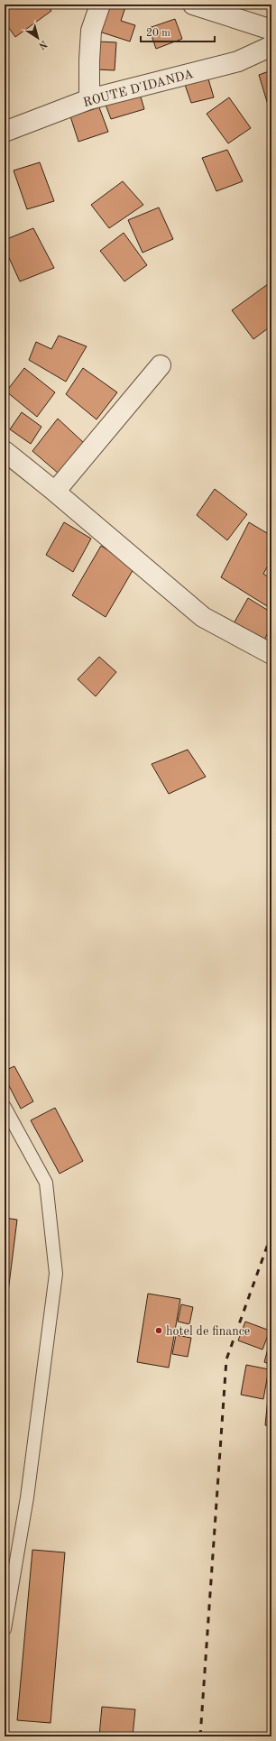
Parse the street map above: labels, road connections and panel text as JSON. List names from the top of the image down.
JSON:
{
  "streets": {
    "street": ["ROUTE D'IDANDA"]
  },
  "places": ["hotel de finance"],
  "scale_bar": "20 m",
  "north": "bottom right"
}
